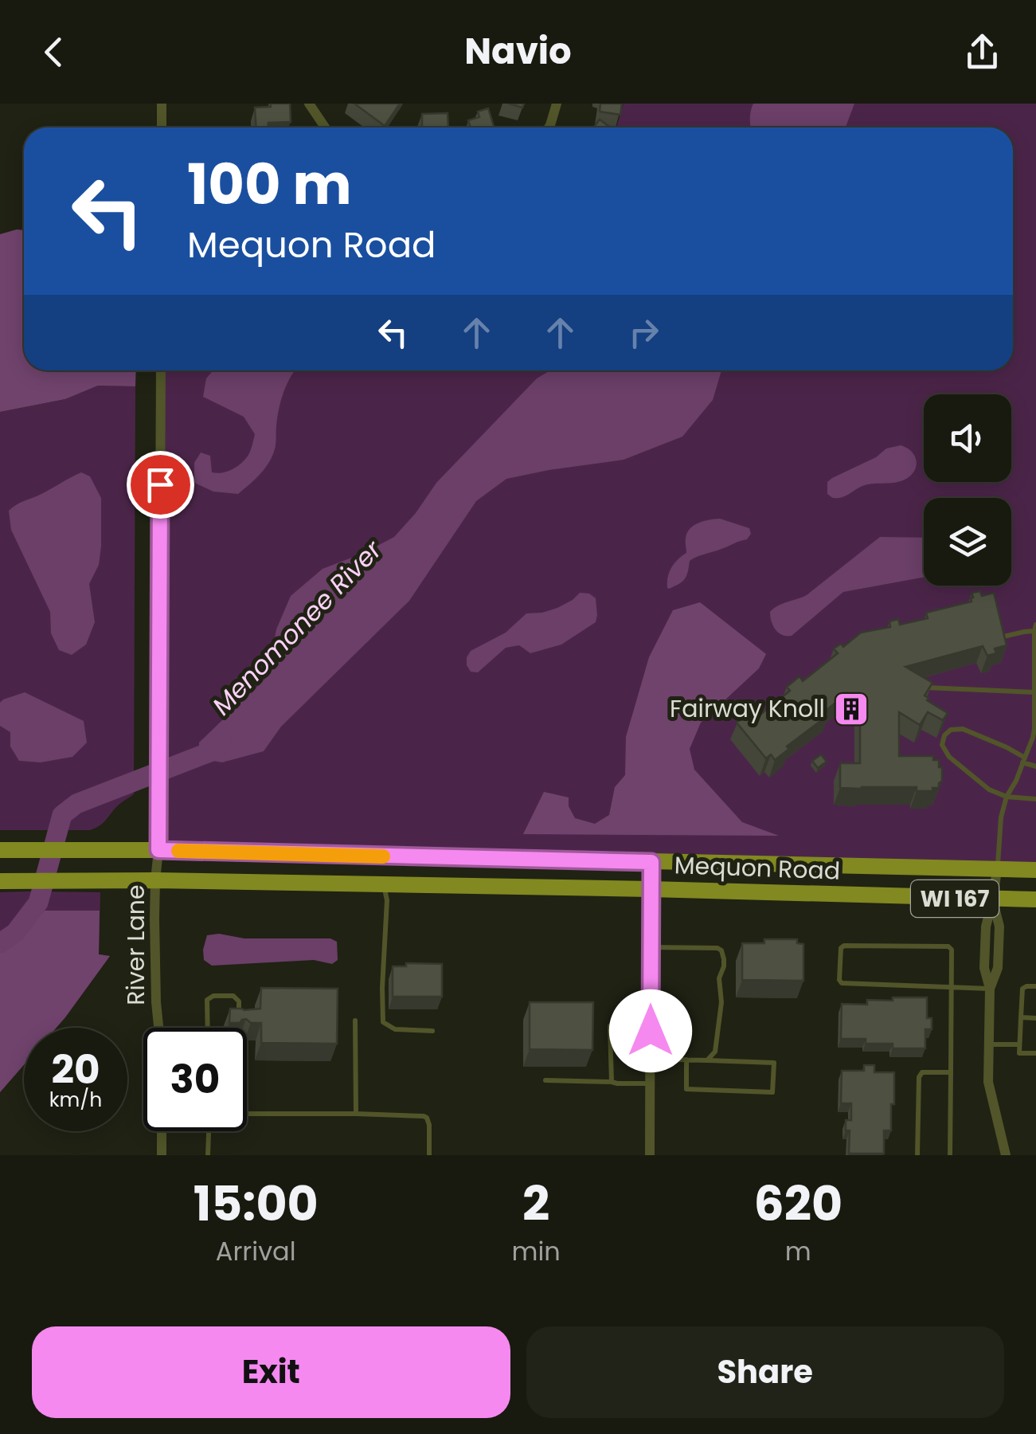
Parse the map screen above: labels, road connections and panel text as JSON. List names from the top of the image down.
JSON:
{
  "streets": {
    "main road": ["Mequon Road", "WI 167"],
    "street": ["River Lane"]
  },
  "crossings": [
    ["Mequon Road", "River Lane"]
  ],
  "water": ["Menomonee River"],
  "places": {
    "building": ["Fairway Knoll"]
  },
  "page": {
    "header": "Navio",
    "turn": ["100 m", "Mequon Road"],
    "speed": "20 km/h",
    "limit": "30",
    "eta": [
      "15:00",
      "Arrival",
      "2",
      "min",
      "620",
      "m"
    ],
    "buttons": ["Exit", "Share"]
  }
}
